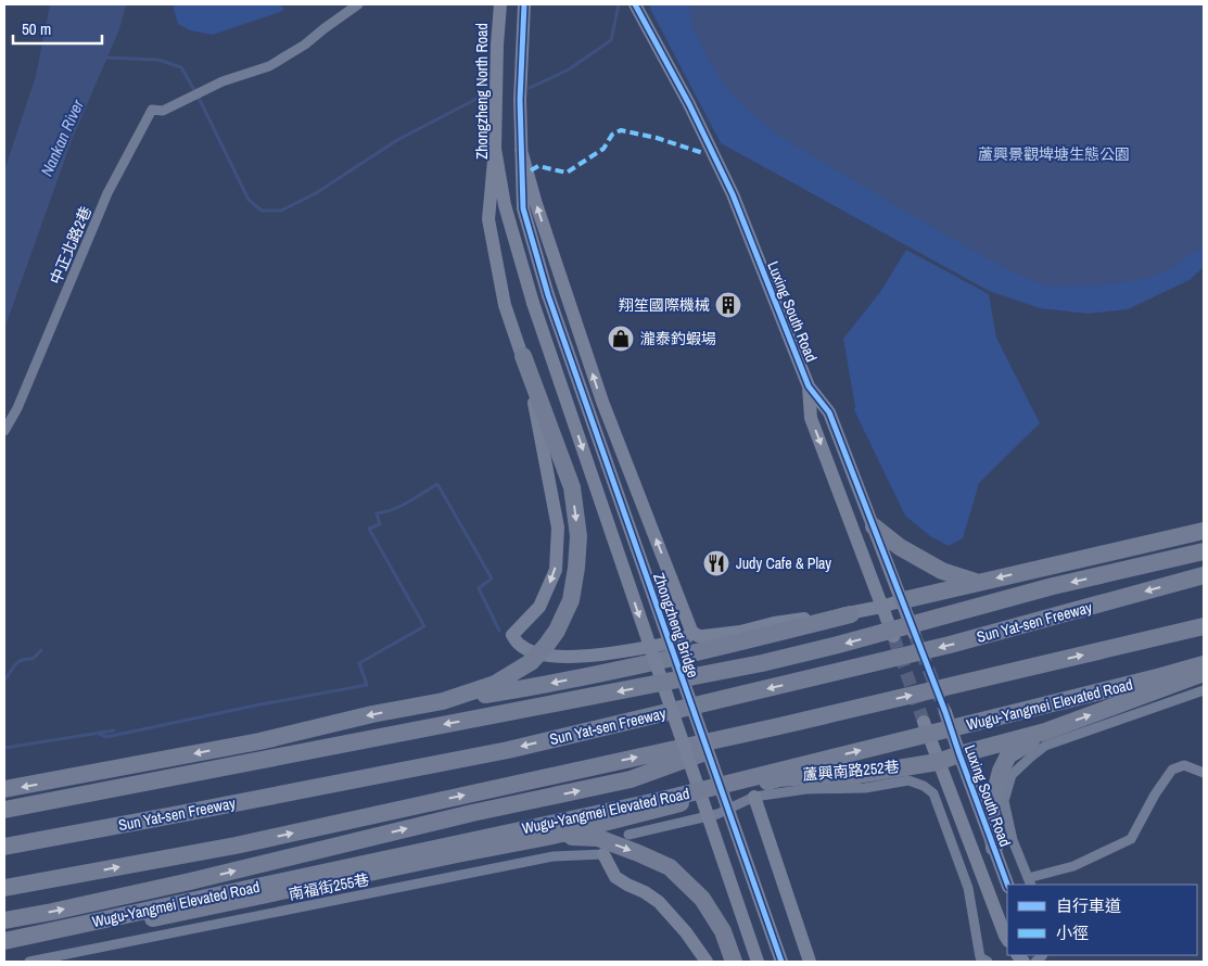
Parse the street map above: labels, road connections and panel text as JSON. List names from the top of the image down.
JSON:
{
  "streets": {
    "highway": ["Sun Yat-sen Freeway", "Wugu-Yangmei Elevated Road"],
    "street": [
      "Zhongzheng North Road",
      "中正北路2巷",
      "Luxing South Road",
      "Zhongzheng Bridge",
      "蘆興南路252巷",
      "南福街255巷"
    ]
  },
  "water": ["Nankan River"],
  "parks": ["蘆興景觀埤塘生態公園"],
  "places": {
    "building": ["翔笙國際機械"],
    "shop": ["瀧泰釣蝦場"],
    "restaurant": ["Judy Cafe & Play"]
  },
  "legend": ["自行車道", "小徑"],
  "scale_bar": "50 m"
}
